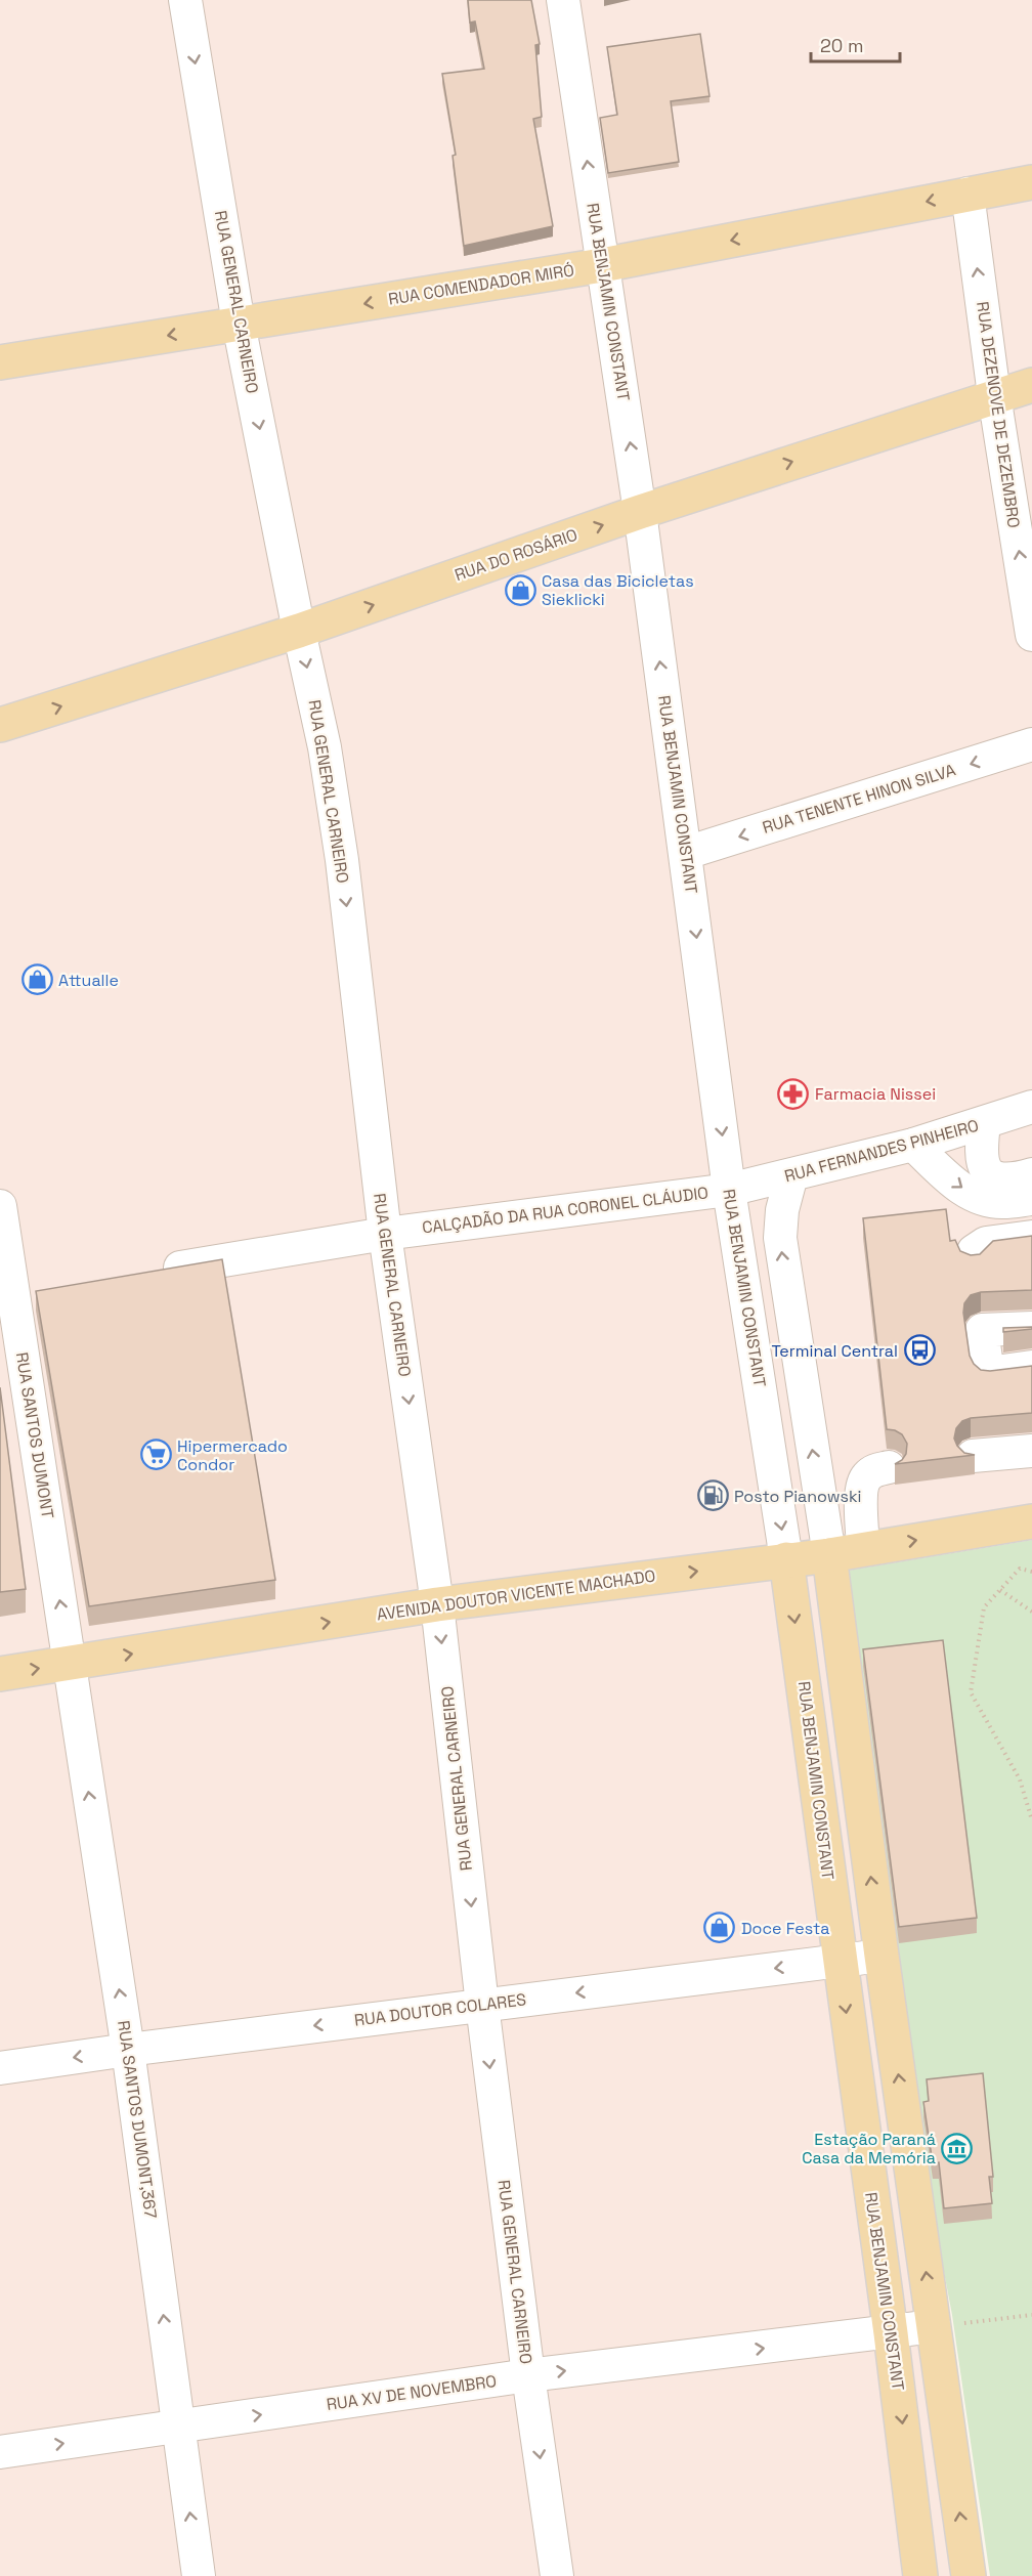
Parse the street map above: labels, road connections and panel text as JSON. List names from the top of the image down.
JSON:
{
  "streets": {
    "main road": [
      "RUA COMENDADOR MIRÓ",
      "RUA BENJAMIN CONSTANT",
      "RUA DO ROSÁRIO",
      "AVENIDA DOUTOR VICENTE MACHADO"
    ],
    "street": [
      "RUA GENERAL CARNEIRO",
      "RUA DEZENOVE DE DEZEMBRO",
      "RUA TENENTE HINON SILVA",
      "RUA FERNANDES PINHEIRO",
      "CALÇADÃO DA RUA CORONEL CLÁUDIO",
      "RUA SANTOS DUMONT",
      "RUA DOUTOR COLARES",
      "RUA SANTOS DUMONT,367",
      "RUA XV DE NOVEMBRO"
    ]
  },
  "crossings": [
    ["RUA COMENDADOR MIRÓ", "RUA GENERAL CARNEIRO"],
    ["RUA COMENDADOR MIRÓ", "RUA BENJAMIN CONSTANT"],
    ["RUA COMENDADOR MIRÓ", "RUA DEZENOVE DE DEZEMBRO"],
    ["RUA GENERAL CARNEIRO", "RUA DO ROSÁRIO"],
    ["RUA GENERAL CARNEIRO", "CALÇADÃO DA RUA CORONEL CLÁUDIO"],
    ["RUA GENERAL CARNEIRO", "AVENIDA DOUTOR VICENTE MACHADO"],
    ["RUA GENERAL CARNEIRO", "RUA DOUTOR COLARES"],
    ["RUA GENERAL CARNEIRO", "RUA XV DE NOVEMBRO"],
    ["RUA BENJAMIN CONSTANT", "RUA DO ROSÁRIO"],
    ["RUA BENJAMIN CONSTANT", "RUA TENENTE HINON SILVA"],
    ["RUA BENJAMIN CONSTANT", "RUA FERNANDES PINHEIRO"],
    ["RUA BENJAMIN CONSTANT", "CALÇADÃO DA RUA CORONEL CLÁUDIO"],
    ["RUA BENJAMIN CONSTANT", "AVENIDA DOUTOR VICENTE MACHADO"],
    ["RUA BENJAMIN CONSTANT", "RUA DOUTOR COLARES"],
    ["RUA BENJAMIN CONSTANT", "RUA XV DE NOVEMBRO"],
    ["RUA DEZENOVE DE DEZEMBRO", "RUA DO ROSÁRIO"],
    ["RUA FERNANDES PINHEIRO", "CALÇADÃO DA RUA CORONEL CLÁUDIO"],
    ["RUA SANTOS DUMONT", "AVENIDA DOUTOR VICENTE MACHADO"],
    ["RUA SANTOS DUMONT", "RUA SANTOS DUMONT,367"],
    ["AVENIDA DOUTOR VICENTE MACHADO", "RUA SANTOS DUMONT,367"],
    ["RUA DOUTOR COLARES", "RUA SANTOS DUMONT,367"],
    ["RUA SANTOS DUMONT,367", "RUA XV DE NOVEMBRO"]
  ],
  "one_way": [
    "RUA COMENDADOR MIRÓ",
    "RUA GENERAL CARNEIRO",
    "RUA DEZENOVE DE DEZEMBRO",
    "RUA DO ROSÁRIO",
    "RUA TENENTE HINON SILVA",
    "RUA SANTOS DUMONT",
    "AVENIDA DOUTOR VICENTE MACHADO",
    "RUA DOUTOR COLARES",
    "RUA SANTOS DUMONT,367",
    "RUA XV DE NOVEMBRO"
  ],
  "places": {
    "shop": ["Casa das Bicicletas Sieklicki", "Attualle", "Doce Festa"],
    "pharmacy": ["Farmacia Nissei"],
    "bus stop": ["Terminal Central"],
    "supermarket": ["Hipermercado Condor"],
    "fuel station": ["Posto Pianowski"],
    "museum": ["Estação Paraná Casa da Memória"]
  },
  "scale_bar": "20 m"
}
